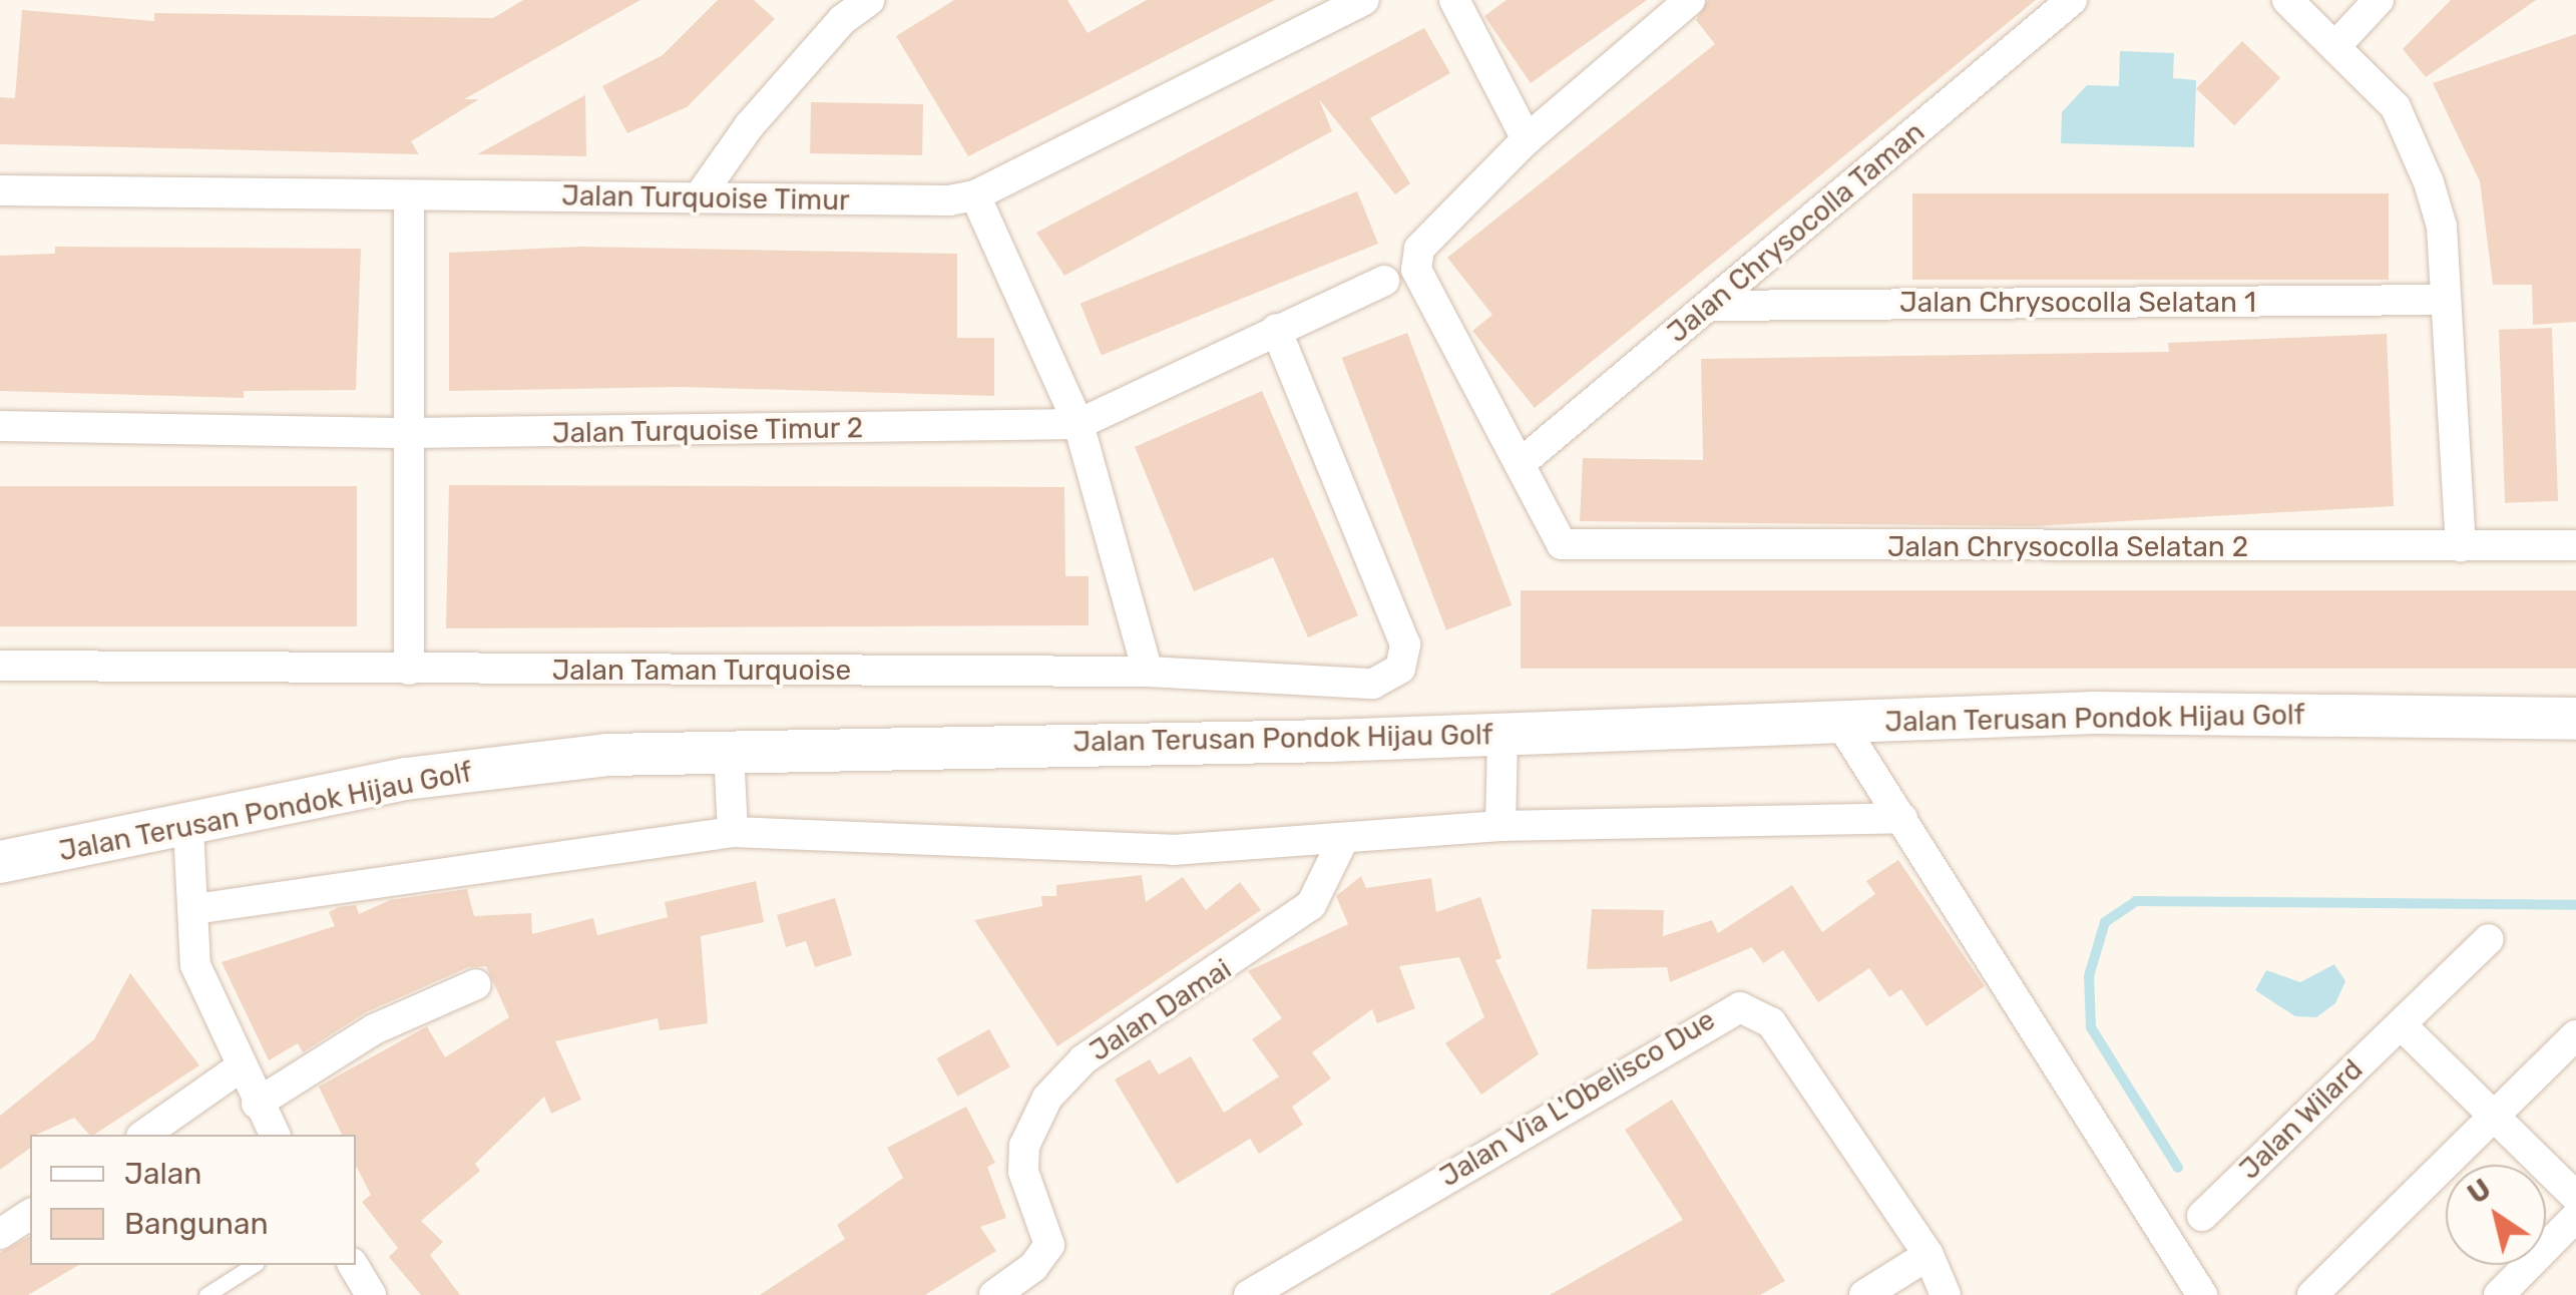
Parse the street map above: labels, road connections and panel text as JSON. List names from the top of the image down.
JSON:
{
  "streets": {
    "main road": ["Jalan Terusan Pondok Hijau Golf"],
    "street": [
      "Jalan Turquoise Timur",
      "Jalan Chrysocolla Taman",
      "Jalan Chrysocolla Selatan 1",
      "Jalan Turquoise Timur 2",
      "Jalan Chrysocolla Selatan 2",
      "Jalan Taman Turquoise",
      "Jalan Damai",
      "Jalan Via L'Obelisco Due",
      "Jalan Wilard"
    ]
  },
  "crossings": [
    ["Jalan Chrysocolla Taman", "Jalan Chrysocolla Selatan 1"],
    ["Jalan Chrysocolla Taman", "Jalan Chrysocolla Selatan 2"],
    ["Jalan Turquoise Timur 2", "Jalan Taman Turquoise"]
  ],
  "legend": ["Jalan", "Bangunan"],
  "north": "top left"
}
